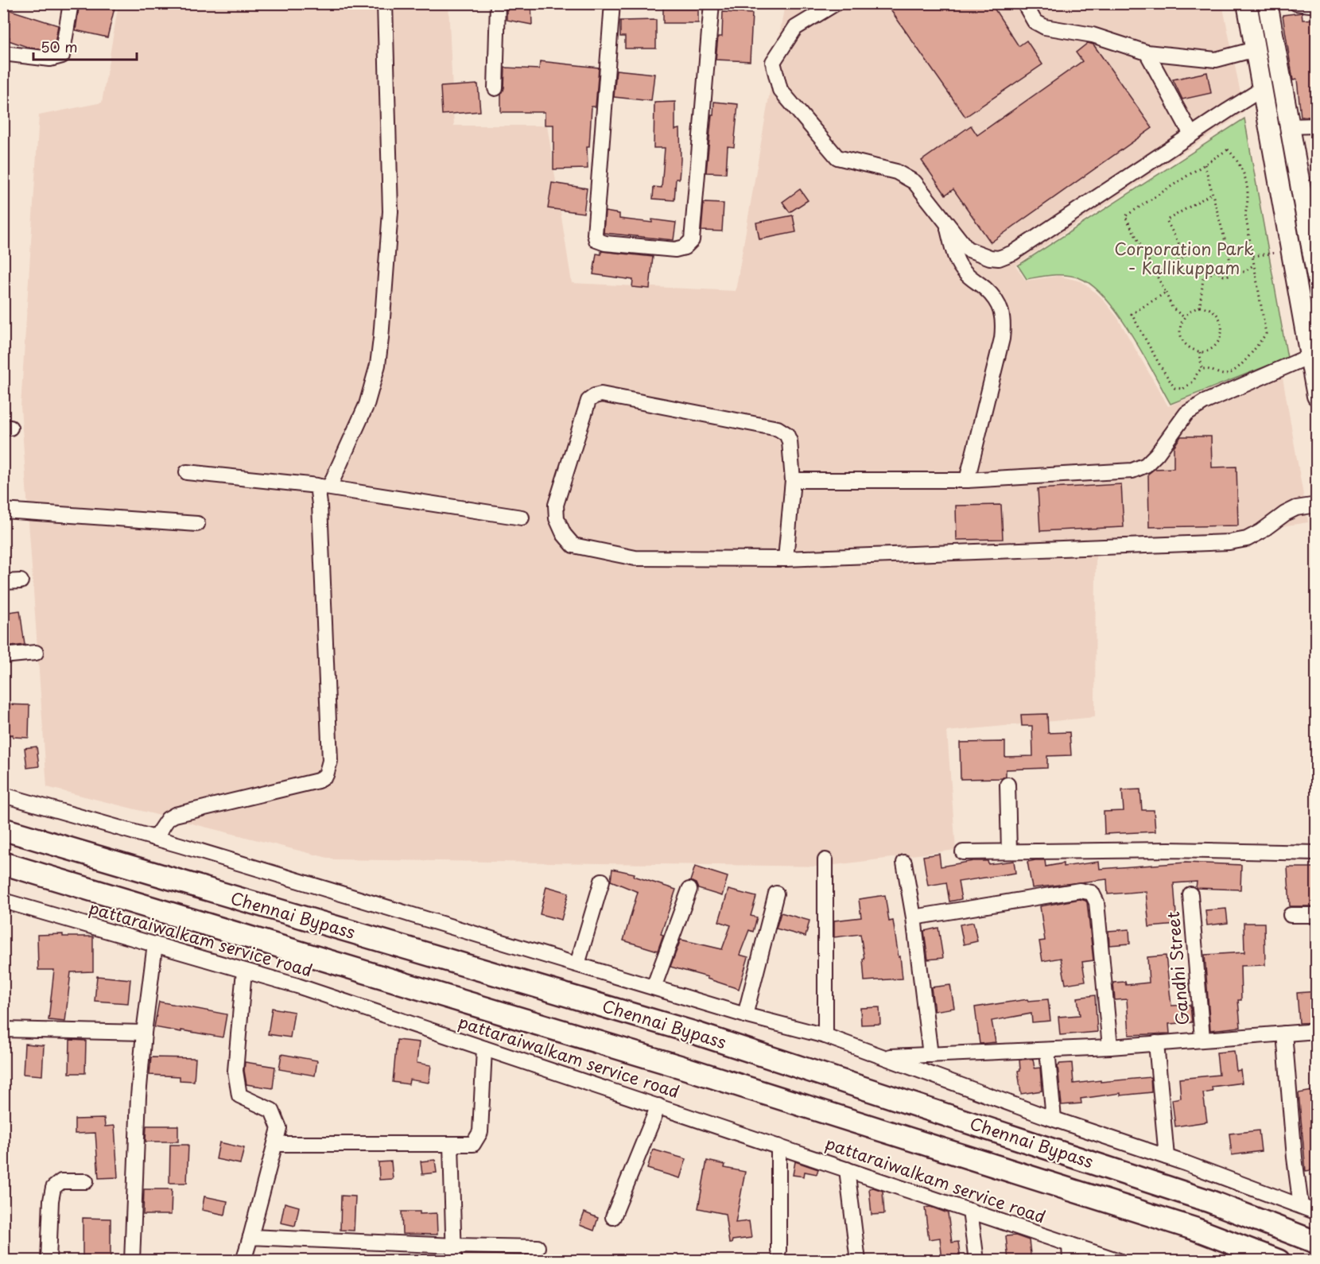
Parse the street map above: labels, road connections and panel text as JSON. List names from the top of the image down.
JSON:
{
  "streets": {
    "highway": ["Chennai Bypass"],
    "street": ["pattaraiwalkam service road", "Gandhi Street"]
  },
  "parks": ["Corporation Park - Kallikuppam"],
  "scale_bar": "50 m"
}
